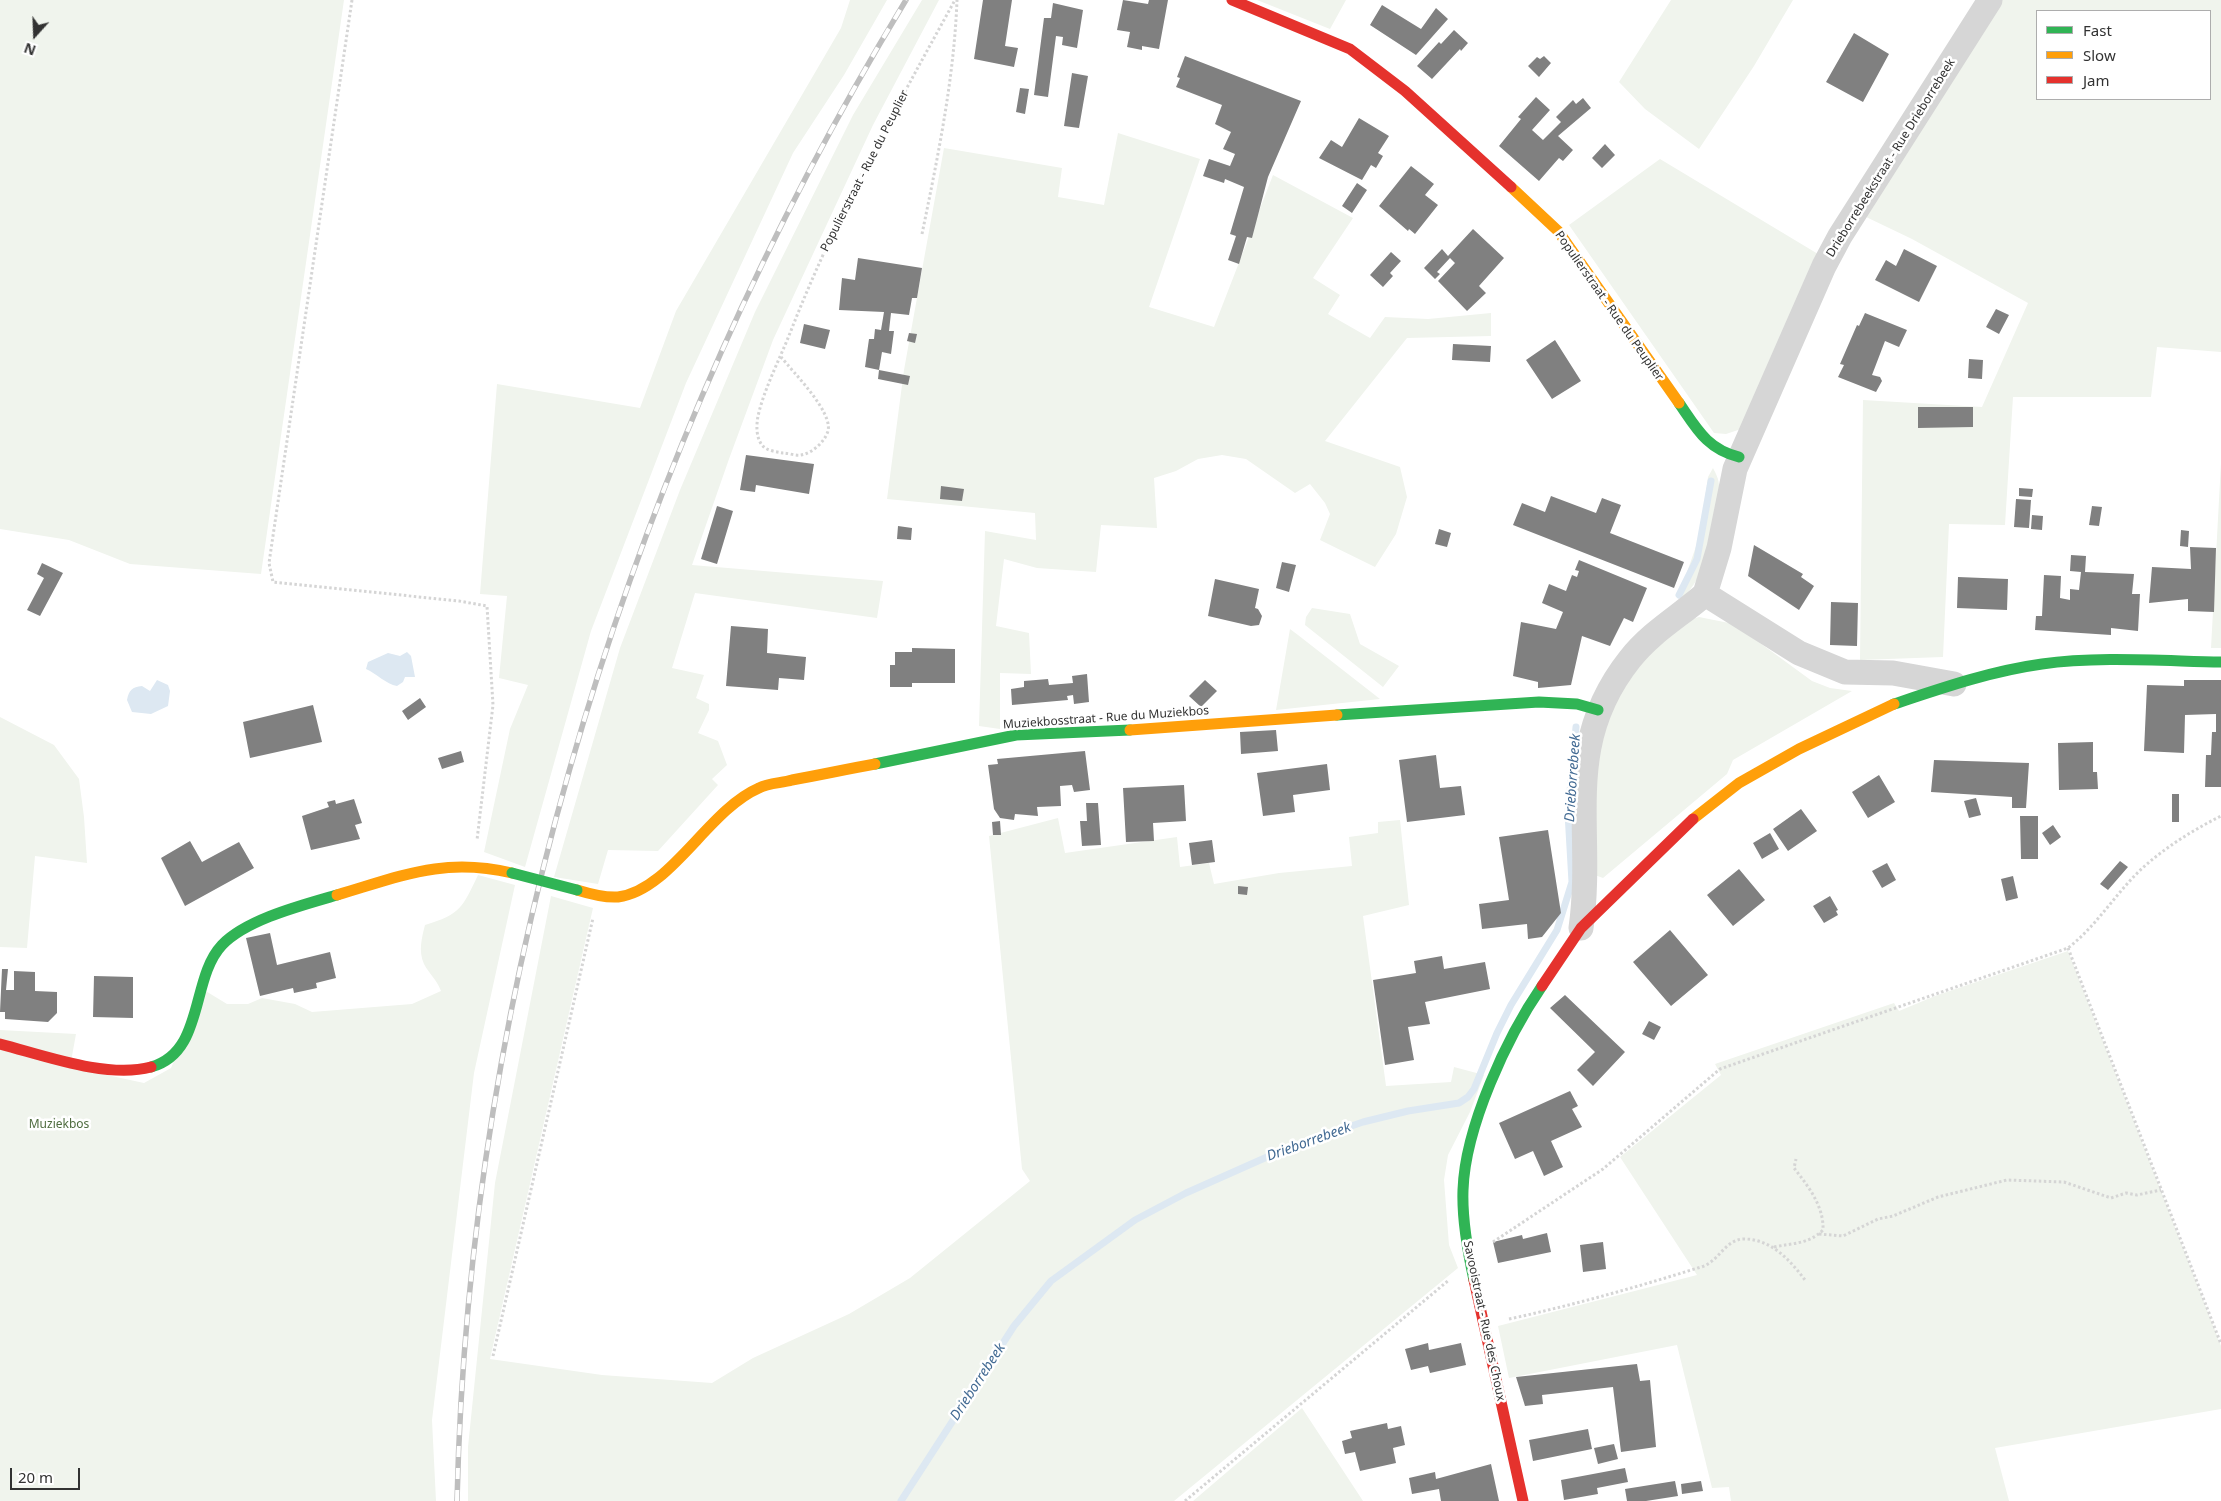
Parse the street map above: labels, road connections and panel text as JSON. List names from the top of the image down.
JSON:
{
  "streets": {
    "street": [
      "Drieborrebeekstraat - Rue Drieborrebeek",
      "Populierstraat - Rue du Peuplier",
      "Muziekbosstraat - Rue du Muziekbos",
      "Savooistraat - Rue des Choux"
    ]
  },
  "crossings": [
    ["Drieborrebeekstraat - Rue Drieborrebeek", "Populierstraat - Rue du Peuplier"],
    ["Muziekbosstraat - Rue du Muziekbos", "Savooistraat - Rue des Choux"]
  ],
  "water": ["Drieborrebeek"],
  "parks": ["Muziekbos"],
  "legend": ["Fast", "Slow", "Jam"],
  "scale_bar": "20 m",
  "north": "bottom"
}
